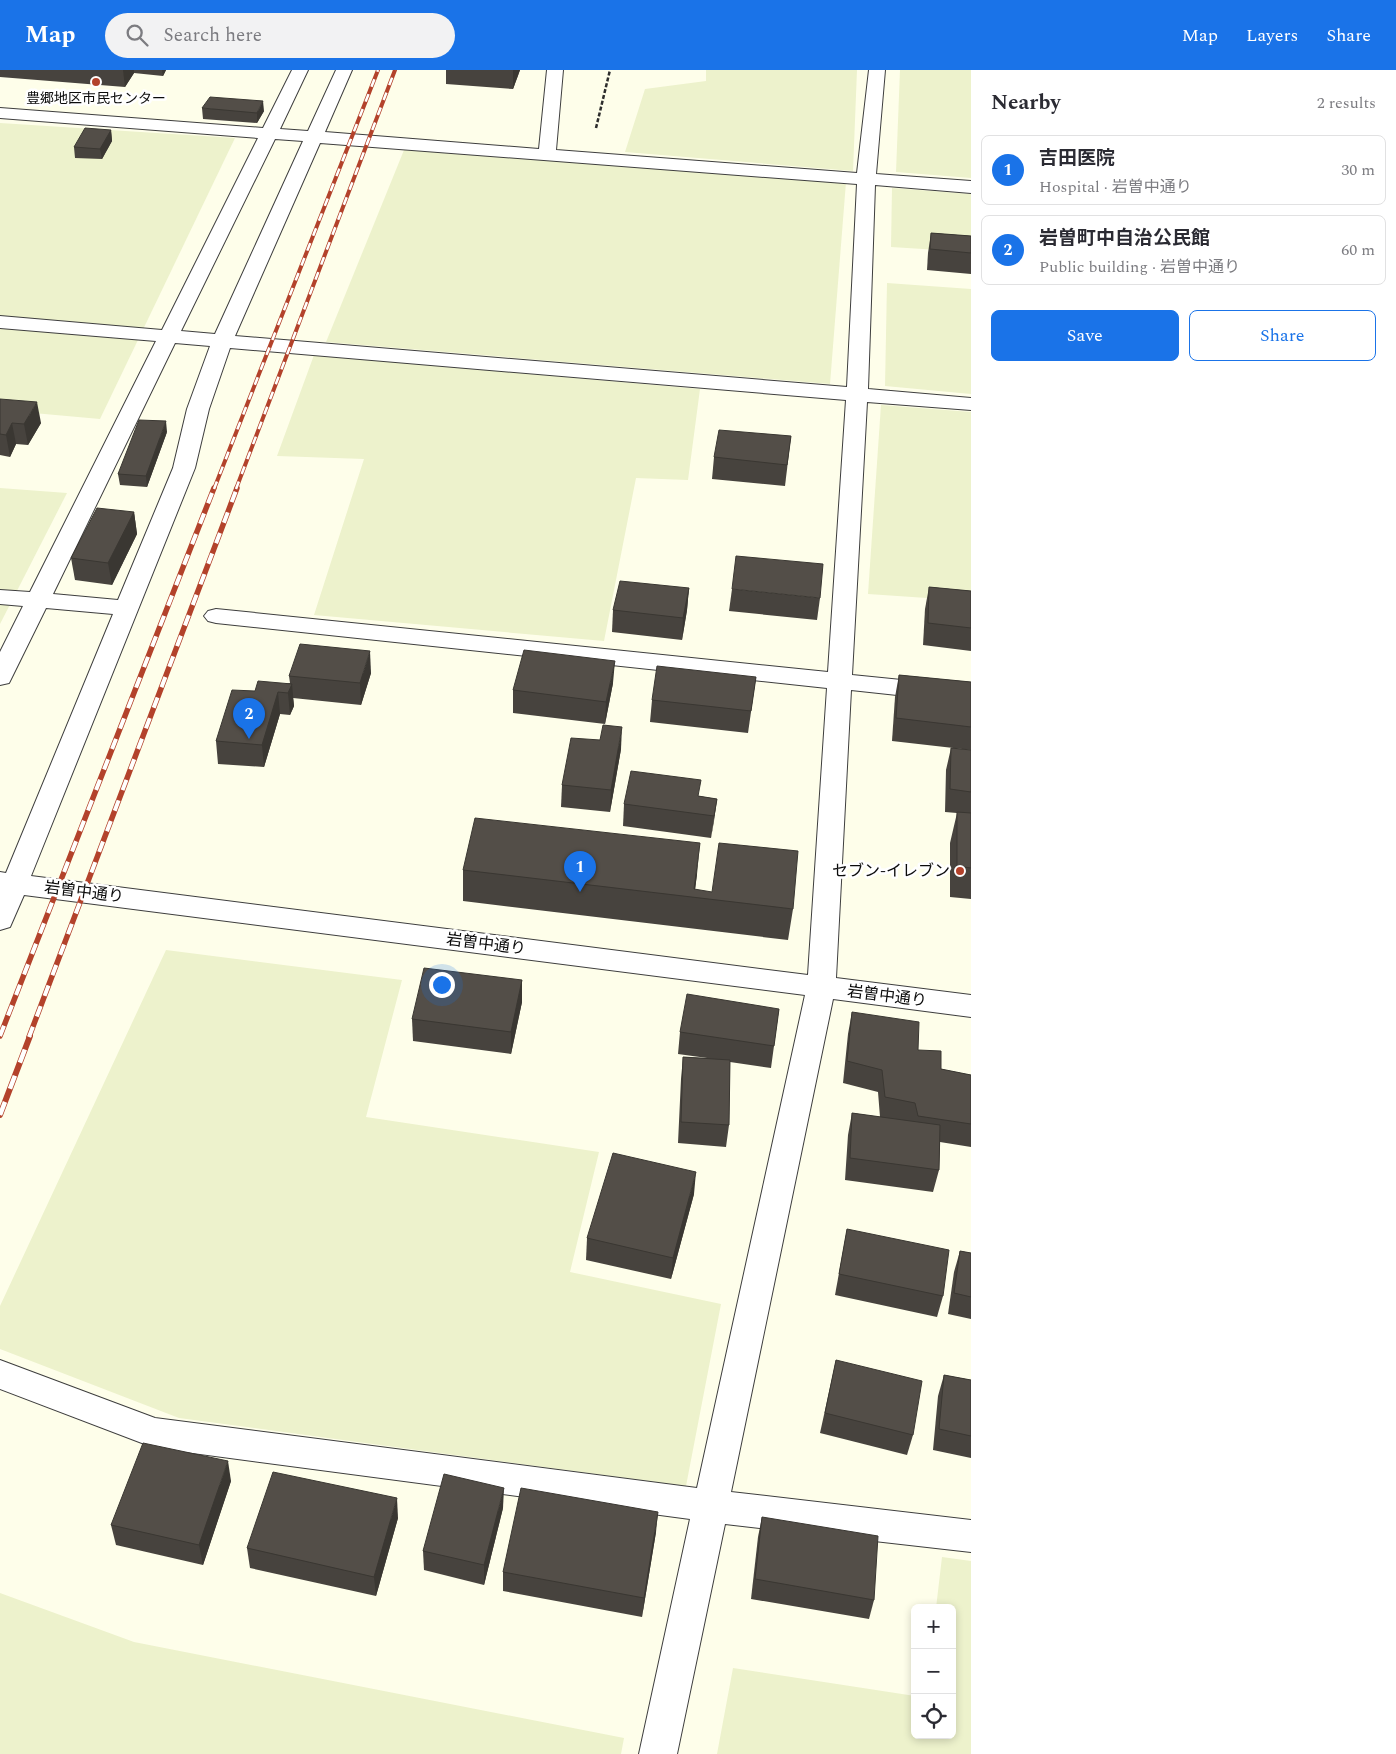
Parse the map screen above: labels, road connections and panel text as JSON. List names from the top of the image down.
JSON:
{
  "streets": {
    "street": ["岩曽中通り"]
  },
  "places": ["豊郷地区市民センター", "セブン-イレブン"],
  "page": {
    "header": "Map",
    "search": "Search here",
    "nav": ["Map", "Layers", "Share"],
    "heading": ["Nearby", "2 results"],
    "list": [
      {
        "mark": "1",
        "name": "吉田医院",
        "note": "Hospital · 岩曽中通り",
        "value": "30 m"
      },
      {
        "mark": "2",
        "name": "岩曽町中自治公民館",
        "note": "Public building · 岩曽中通り",
        "value": "60 m"
      }
    ],
    "buttons": ["Save", "Share"],
    "pins": ["2", "1"],
    "map_buttons": ["+", "−"]
  }
}
